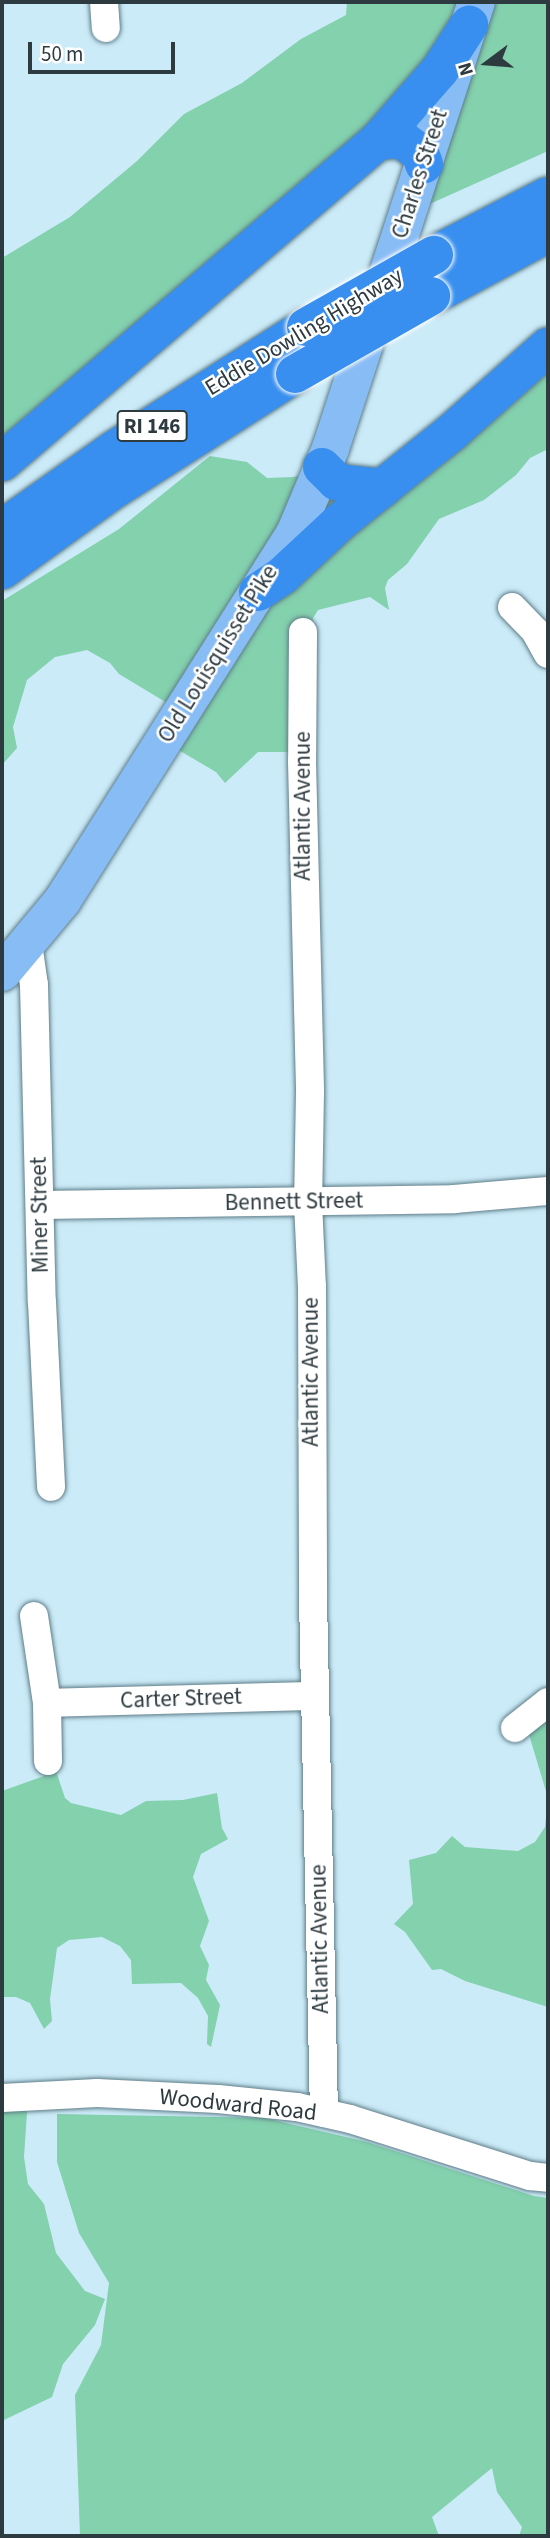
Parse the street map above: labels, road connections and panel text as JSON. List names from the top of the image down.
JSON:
{
  "streets": {
    "highway": ["Eddie Dowling Highway", "RI 146"],
    "main road": ["Charles Street", "Old Louisquisset Pike"],
    "street": [
      "Atlantic Avenue",
      "Bennett Street",
      "Miner Street",
      "Carter Street",
      "Woodward Road"
    ]
  },
  "crossings": [
    ["Charles Street", "Old Louisquisset Pike"],
    ["Old Louisquisset Pike", "Miner Street"],
    ["Atlantic Avenue", "Bennett Street"],
    ["Atlantic Avenue", "Carter Street"],
    ["Atlantic Avenue", "Woodward Road"],
    ["Bennett Street", "Miner Street"]
  ],
  "scale_bar": "50 m",
  "north": "left"
}
